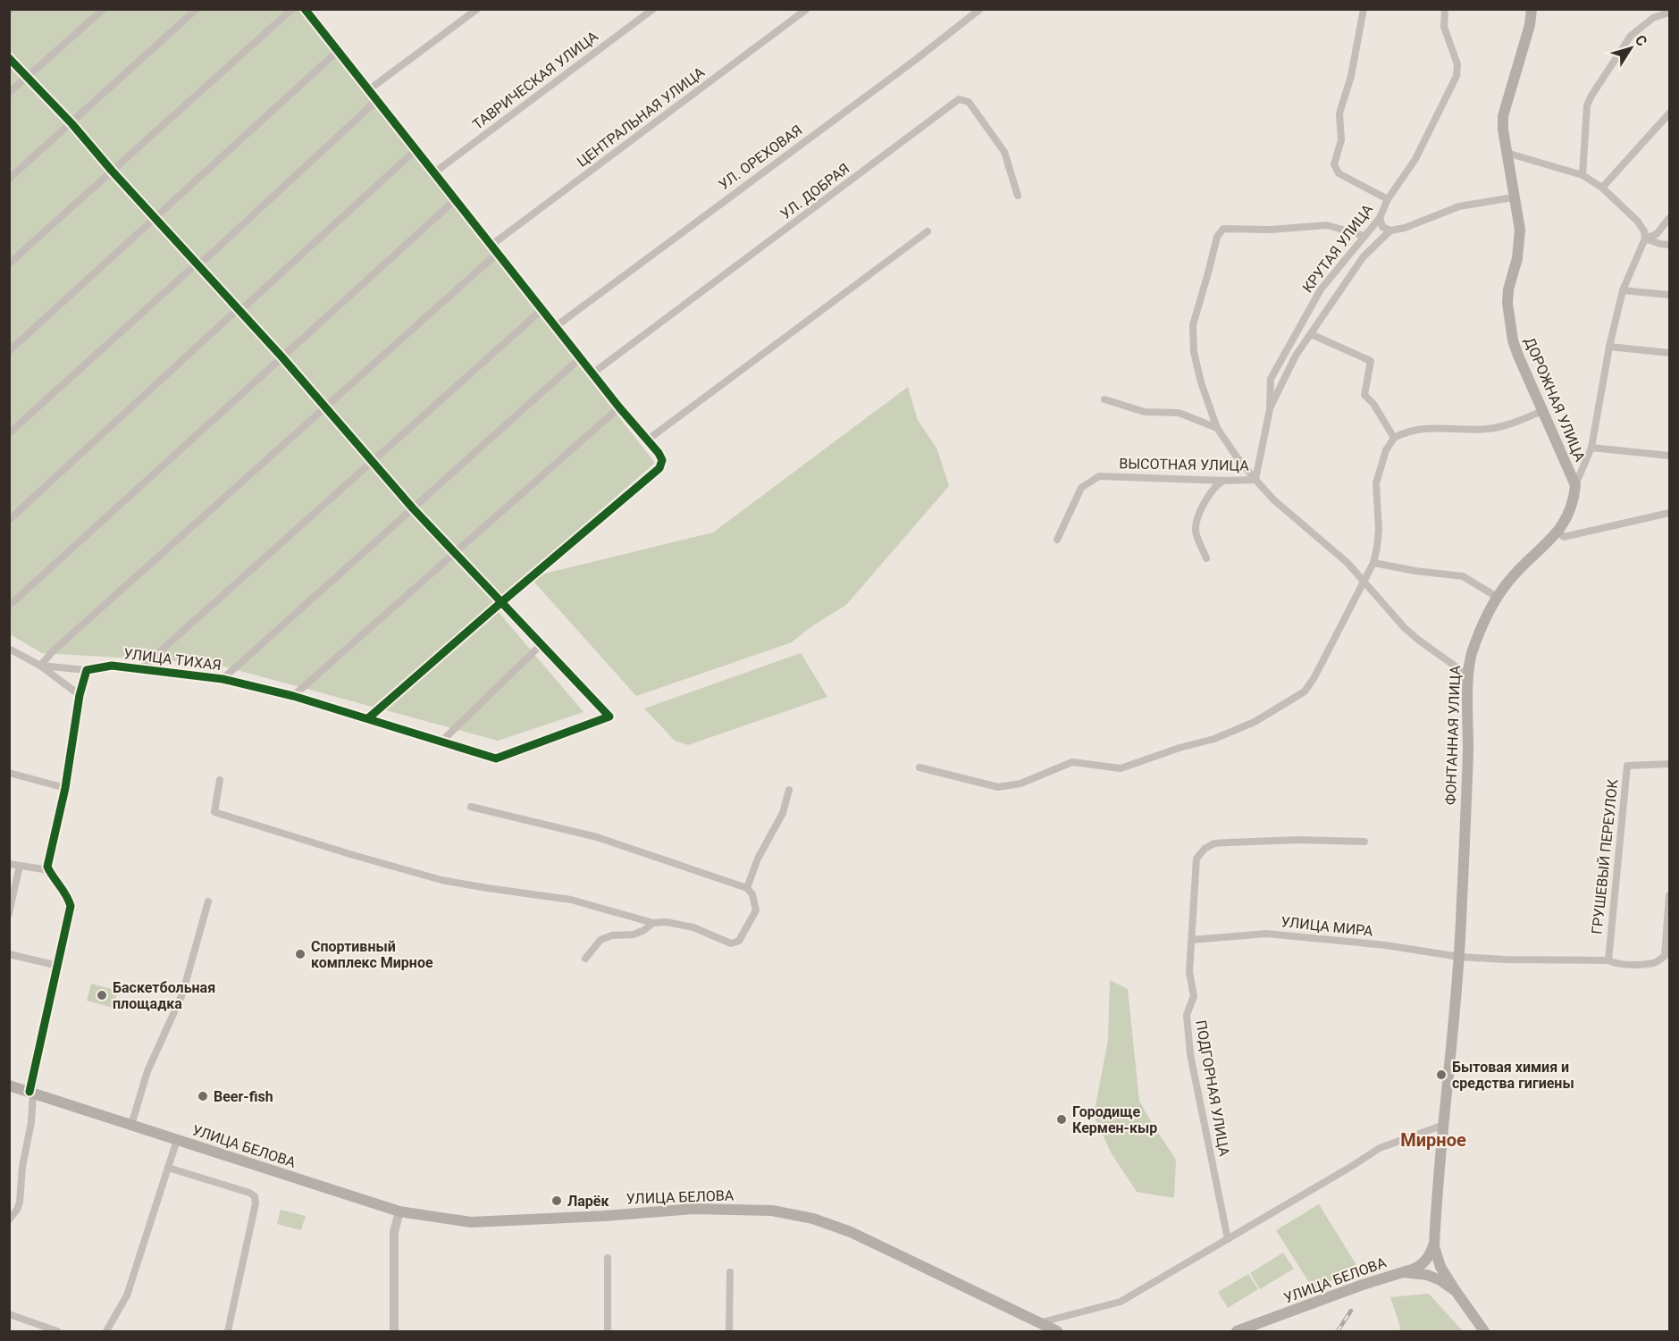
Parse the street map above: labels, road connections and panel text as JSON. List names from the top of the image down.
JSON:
{
  "streets": {
    "main road": ["ДОРОЖНАЯ УЛИЦА", "ФОНТАННАЯ УЛИЦА", "УЛИЦА БЕЛОВА"],
    "street": [
      "ТАВРИЧЕСКАЯ УЛИЦА",
      "ЦЕНТРАЛЬНАЯ УЛИЦА",
      "УЛ. ОРЕХОВАЯ",
      "УЛ. ДОБРАЯ",
      "КРУТАЯ УЛИЦА",
      "ВЫСОТНАЯ УЛИЦА",
      "УЛИЦА ТИХАЯ",
      "ГРУШЕВЫЙ ПЕРЕУЛОК",
      "УЛИЦА МИРА",
      "ПОДГОРНАЯ УЛИЦА"
    ]
  },
  "crossings": [
    ["КРУТАЯ УЛИЦА", "ВЫСОТНАЯ УЛИЦА"],
    ["ДОРОЖНАЯ УЛИЦА", "ФОНТАННАЯ УЛИЦА"],
    ["ФОНТАННАЯ УЛИЦА", "УЛИЦА МИРА"],
    ["ГРУШЕВЫЙ ПЕРЕУЛОК", "УЛИЦА МИРА"],
    ["УЛИЦА МИРА", "ПОДГОРНАЯ УЛИЦА"]
  ],
  "districts": ["Мирное"],
  "places": [
    "Спортивный комплекс Мирное",
    "Баскетбольная площадка",
    "Бытовая химия и средства гигиены",
    "Beer-fish",
    "Городище Кермен-кыр",
    "Ларёк"
  ],
  "north": "top right"
}
